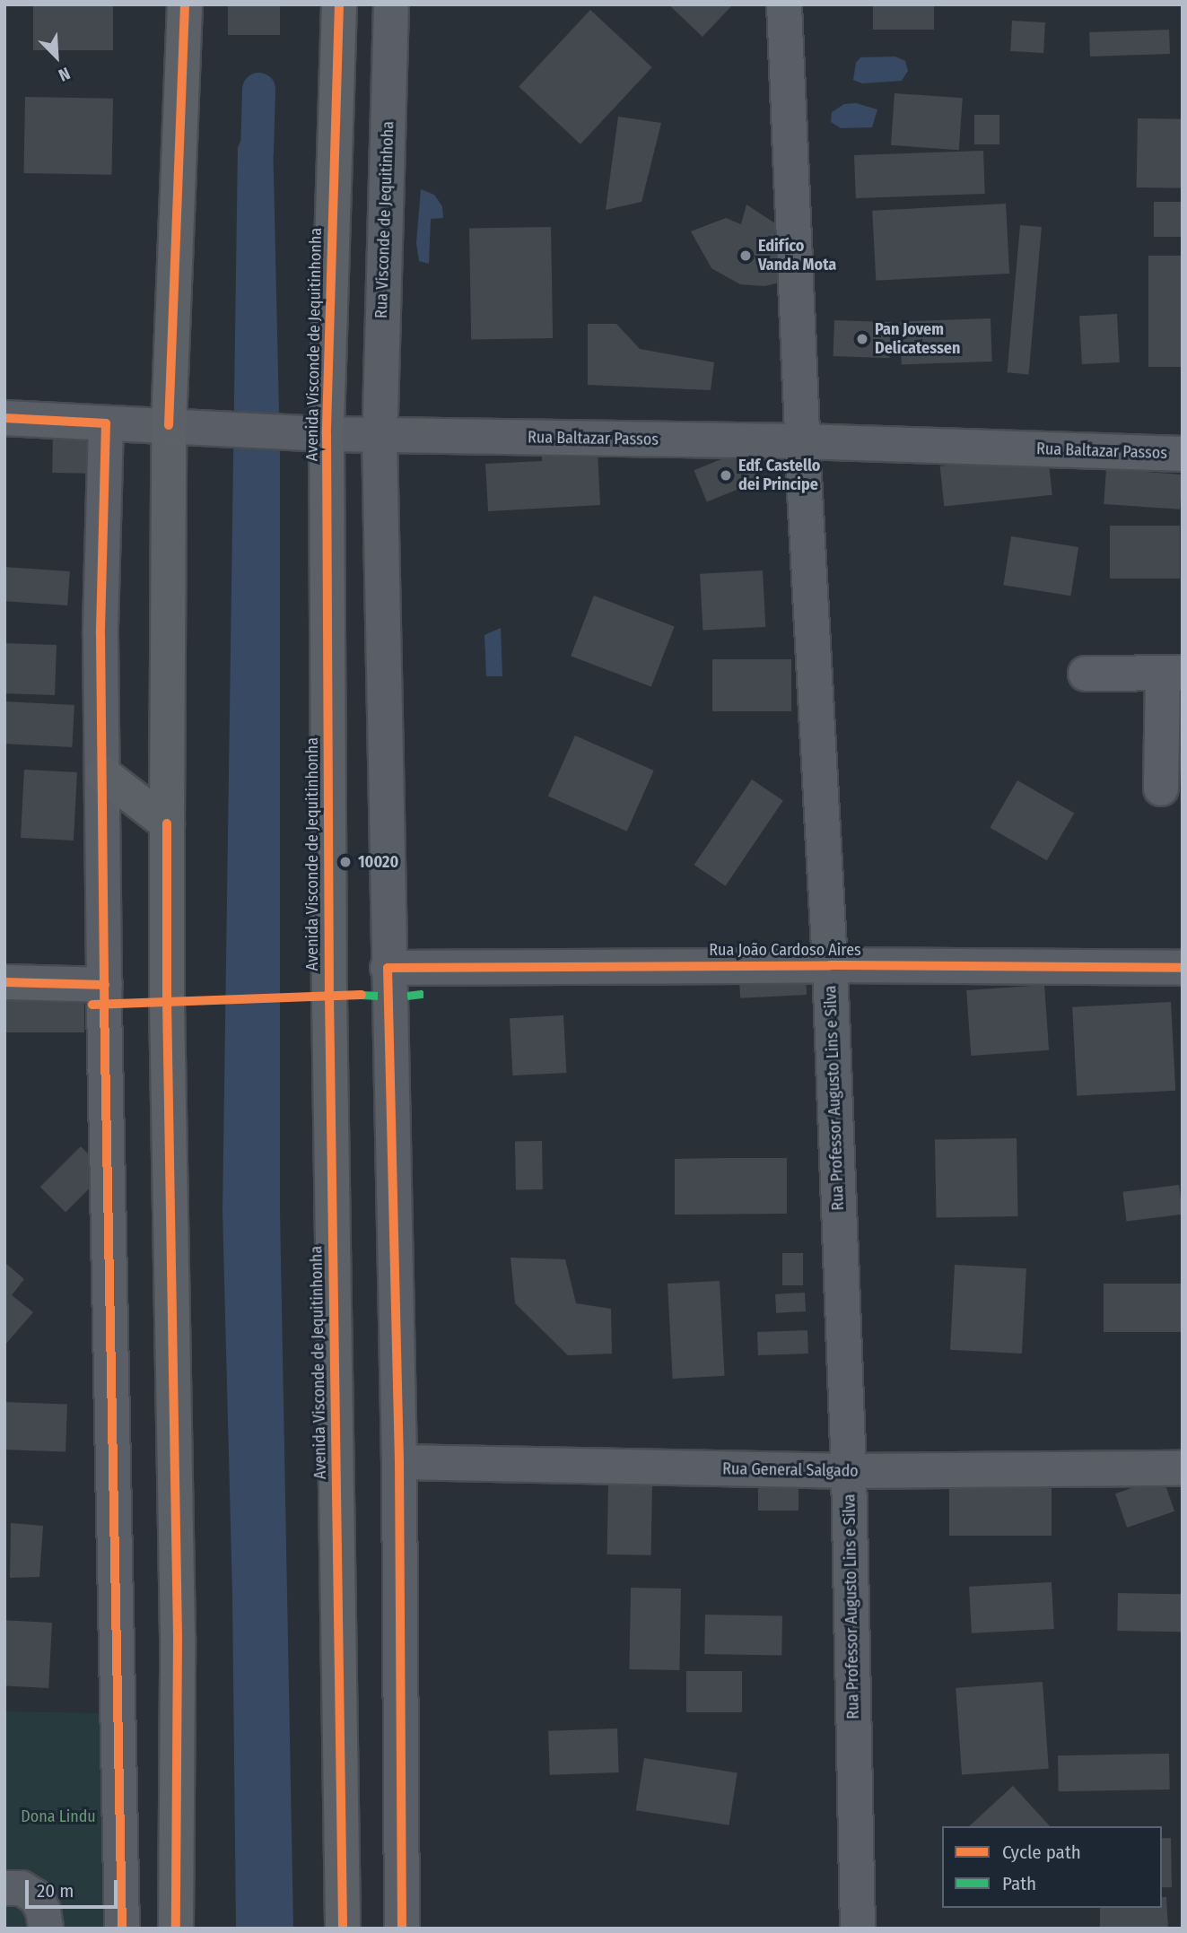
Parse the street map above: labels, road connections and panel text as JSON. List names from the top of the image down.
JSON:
{
  "streets": {
    "main road": ["Avenida Visconde de Jequitinhonha"],
    "street": [
      "Rua Visconde de Jequitinhoha",
      "Rua Baltazar Passos",
      "Rua João Cardoso Aires",
      "Rua Professor Augusto Lins e Silva",
      "Rua General Salgado"
    ]
  },
  "crossings": [
    ["Rua Visconde de Jequitinhoha", "Rua Baltazar Passos"],
    ["Avenida Visconde de Jequitinhonha", "Rua Baltazar Passos"],
    ["Rua Baltazar Passos", "Rua Professor Augusto Lins e Silva"],
    ["Rua João Cardoso Aires", "Rua Professor Augusto Lins e Silva"],
    ["Rua Professor Augusto Lins e Silva", "Rua General Salgado"]
  ],
  "parks": ["Dona Lindu"],
  "places": [
    "Edifíco Vanda Mota",
    "Pan Jovem Delicatessen",
    "Edf. Castello dei Principe",
    "10020"
  ],
  "legend": ["Cycle path", "Path"],
  "scale_bar": "20 m",
  "north": "bottom right"
}
